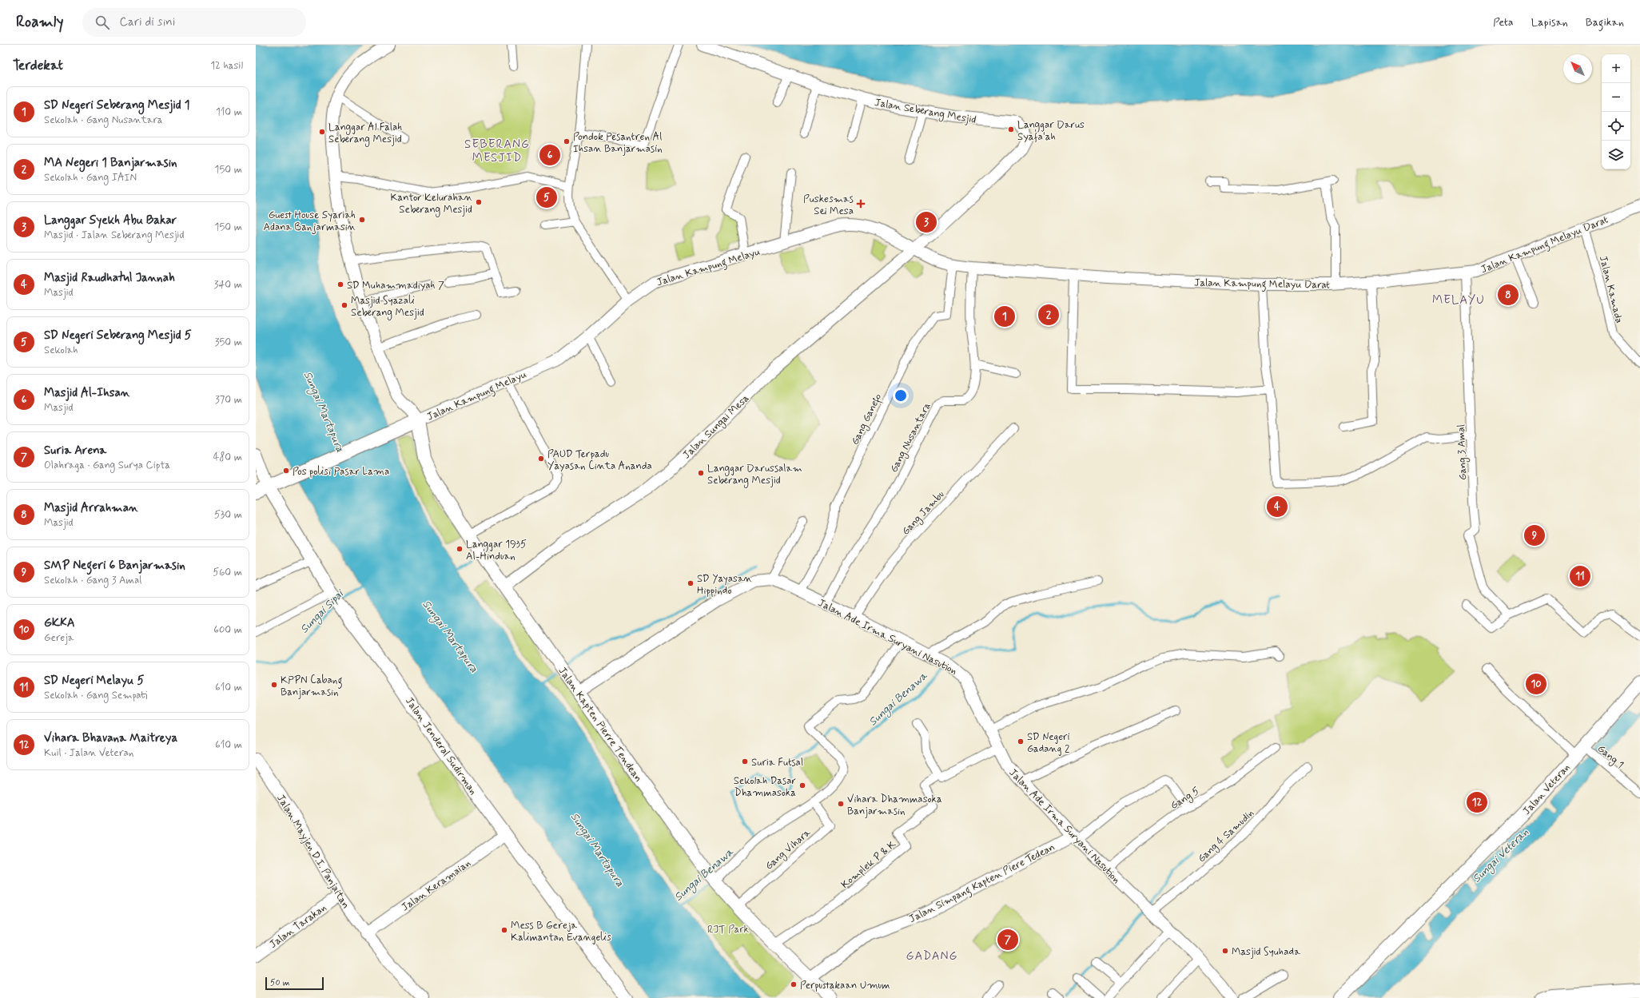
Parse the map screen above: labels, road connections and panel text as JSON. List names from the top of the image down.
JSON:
{
  "streets": {
    "main road": [
      "Jalan Seberang Mesjid",
      "Jalan Kampung Melayu Darat",
      "Jalan Kampung Melayu",
      "Jalan Sungai Mesa",
      "Jalan Ade Irma Suryani Nasution",
      "Jalan Kapten Pierre Tendean",
      "Jalan Jenderal Sudirman",
      "Jalan Veteran",
      "Jalan Mayjen D.I. Panjaitan",
      "Jalan Simpang Kapten Piere Tedean",
      "Jalan Keramaian",
      "Jalan Tarakan"
    ],
    "street": [
      "Jalan Kamada",
      "Gang Ganefo",
      "Gang Nusantara",
      "Gang 3 Amal",
      "Gang Jambu",
      "Gang 1",
      "Gang 5",
      "Gang 4 Samudin",
      "Gang Vihara",
      "Komplek P & K"
    ]
  },
  "crossings": [
    ["Jalan Seberang Mesjid", "Jalan Kampung Melayu Darat"],
    ["Jalan Seberang Mesjid", "Jalan Kampung Melayu"],
    ["Jalan Seberang Mesjid", "Jalan Sungai Mesa"],
    ["Jalan Kampung Melayu Darat", "Jalan Kampung Melayu"],
    ["Jalan Kampung Melayu Darat", "Jalan Kamada"],
    ["Jalan Kampung Melayu Darat", "Gang Ganefo"],
    ["Jalan Kampung Melayu Darat", "Jalan Sungai Mesa"],
    ["Jalan Kampung Melayu Darat", "Gang Nusantara"],
    ["Jalan Kampung Melayu Darat", "Gang 3 Amal"],
    ["Jalan Kampung Melayu", "Jalan Sungai Mesa"],
    ["Jalan Kampung Melayu", "Jalan Kapten Pierre Tendean"],
    ["Gang Ganefo", "Jalan Ade Irma Suryani Nasution"],
    ["Jalan Sungai Mesa", "Jalan Kapten Pierre Tendean"],
    ["Gang Nusantara", "Jalan Ade Irma Suryani Nasution"],
    ["Gang Jambu", "Jalan Ade Irma Suryani Nasution"],
    ["Jalan Ade Irma Suryani Nasution", "Jalan Kapten Pierre Tendean"],
    ["Jalan Ade Irma Suryani Nasution", "Gang 5"],
    ["Jalan Ade Irma Suryani Nasution", "Gang 4 Samudin"],
    ["Jalan Ade Irma Suryani Nasution", "Jalan Simpang Kapten Piere Tedean"],
    ["Jalan Kapten Pierre Tendean", "Gang Vihara"],
    ["Jalan Kapten Pierre Tendean", "Komplek P & K"],
    ["Jalan Kapten Pierre Tendean", "Jalan Simpang Kapten Piere Tedean"],
    ["Jalan Jenderal Sudirman", "Jalan Keramaian"],
    ["Gang 1", "Jalan Veteran"],
    ["Jalan Mayjen D.I. Panjaitan", "Jalan Keramaian"],
    ["Jalan Mayjen D.I. Panjaitan", "Jalan Tarakan"]
  ],
  "districts": ["SEBERANG MESJID", "MELAYU", "GADANG"],
  "water": [
    "Sungai Martapura",
    "Sungai Sipai",
    "Sungai Benawa",
    "Sungai Veteran"
  ],
  "parks": ["RJT Park"],
  "places": {
    "other": [
      "Langgar Darus Syafa'ah",
      "Langgar Al Falah Seberang Mesjid",
      "Pondok Pesantren Al Ihsan Banjarmasin",
      "Kantor Kelurahan Seberang Mesjid",
      "Guest House Syariah Adana Banjarmasin",
      "SD Muhammadiyah 7",
      "Masjid Syazali Seberang Mesjid",
      "PAUD Terpadu Yayasan Cinta Ananda",
      "Pos polisi Pasar Lama",
      "Langgar Darussalam Seberang Mesjid",
      "Langgar 1935 Al-Hinduan",
      "SD Yayasan Hippindo",
      "KPPN Cabang Banjarmasin",
      "SD Negeri Gadang 2",
      "Suria Futsal",
      "Sekolah Dasar Dhammasoka",
      "Vihara Dhammasoka Banjarmasin",
      "Mess B Gereja Kalimantan Evangelis",
      "Masjid Syuhada",
      "Perpustakaan Umum"
    ],
    "health": ["Puskesmas Sei Mesa"]
  },
  "scale_bar": "50 m",
  "north": "top left",
  "page": {
    "header": "Roamly",
    "search": "Cari di sini",
    "nav": ["Peta", "Lapisan", "Bagikan"],
    "heading": ["Terdekat", "12 hasil"],
    "map_buttons": ["+", "−"],
    "list": [
      {
        "mark": "1",
        "name": "SD Negeri Seberang Mesjid 1",
        "note": "Sekolah · Gang Nusantara",
        "value": "110 m"
      },
      {
        "mark": "2",
        "name": "MA Negeri 1 Banjarmasin",
        "note": "Sekolah · Gang IAIN",
        "value": "150 m"
      },
      {
        "mark": "3",
        "name": "Langgar Syekh Abu Bakar",
        "note": "Masjid · Jalan Seberang Mesjid",
        "value": "150 m"
      },
      {
        "mark": "4",
        "name": "Masjid Raudhatul Jannah",
        "note": "Masjid",
        "value": "340 m"
      },
      {
        "mark": "5",
        "name": "SD Negeri Seberang Mesjid 5",
        "note": "Sekolah",
        "value": "350 m"
      },
      {
        "mark": "6",
        "name": "Masjid Al-Ihsan",
        "note": "Masjid",
        "value": "370 m"
      },
      {
        "mark": "7",
        "name": "Suria Arena",
        "note": "Olahraga · Gang Surya Cipta",
        "value": "480 m"
      },
      {
        "mark": "8",
        "name": "Masjid Arrahman",
        "note": "Masjid",
        "value": "530 m"
      },
      {
        "mark": "9",
        "name": "SMP Negeri 6 Banjarmasin",
        "note": "Sekolah · Gang 3 Amal",
        "value": "560 m"
      },
      {
        "mark": "10",
        "name": "GKKA",
        "note": "Gereja",
        "value": "600 m"
      },
      {
        "mark": "11",
        "name": "SD Negeri Melayu 5",
        "note": "Sekolah · Gang Sempati",
        "value": "610 m"
      },
      {
        "mark": "12",
        "name": "Vihara Bhavana Maitreya",
        "note": "Kuil · Jalan Veteran",
        "value": "610 m"
      }
    ],
    "pins": [
      "6",
      "5",
      "3",
      "8",
      "2",
      "1",
      "4",
      "9",
      "11",
      "10",
      "12",
      "7"
    ],
    "scale": "50 m"
  }
}
